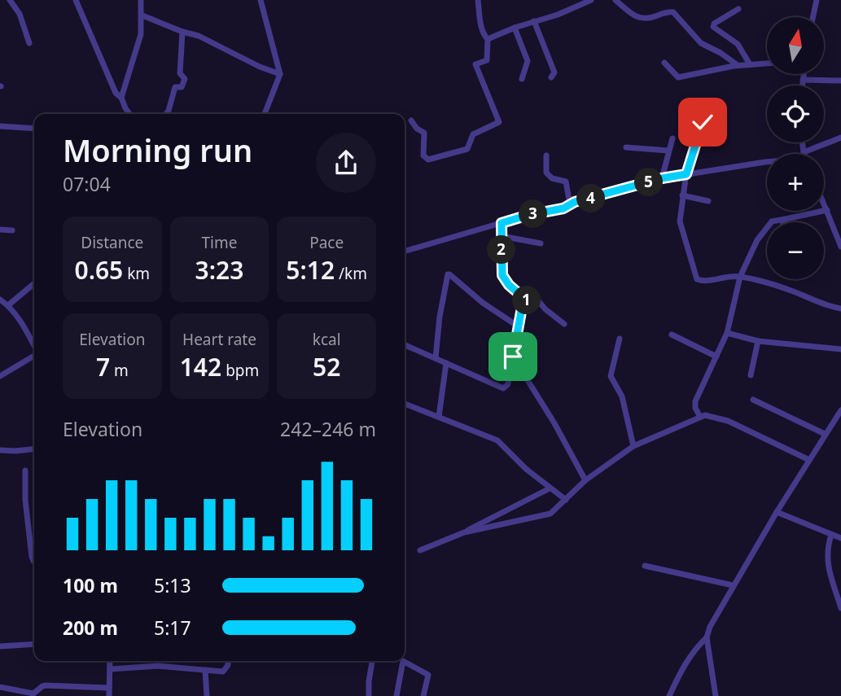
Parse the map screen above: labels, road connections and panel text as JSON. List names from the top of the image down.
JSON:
{
  "north": "top",
  "page": {
    "map_buttons": ["+", "−"],
    "heading": ["Morning run", "07:04"],
    "pins": [
      "5",
      "4",
      "3",
      "2",
      "1"
    ],
    "stats": [
      ["Distance", "0.65 km"],
      ["Time", "3:23"],
      ["Pace", "5:12 /km"],
      ["Elevation", "7 m"],
      ["Heart rate", "142 bpm"],
      ["kcal", "52"]
    ],
    "chart": ["Elevation", "242–246 m"],
    "list": [
      {
        "name": "100 m",
        "note": "5:13"
      },
      {
        "name": "200 m",
        "note": "5:17"
      }
    ]
  }
}
